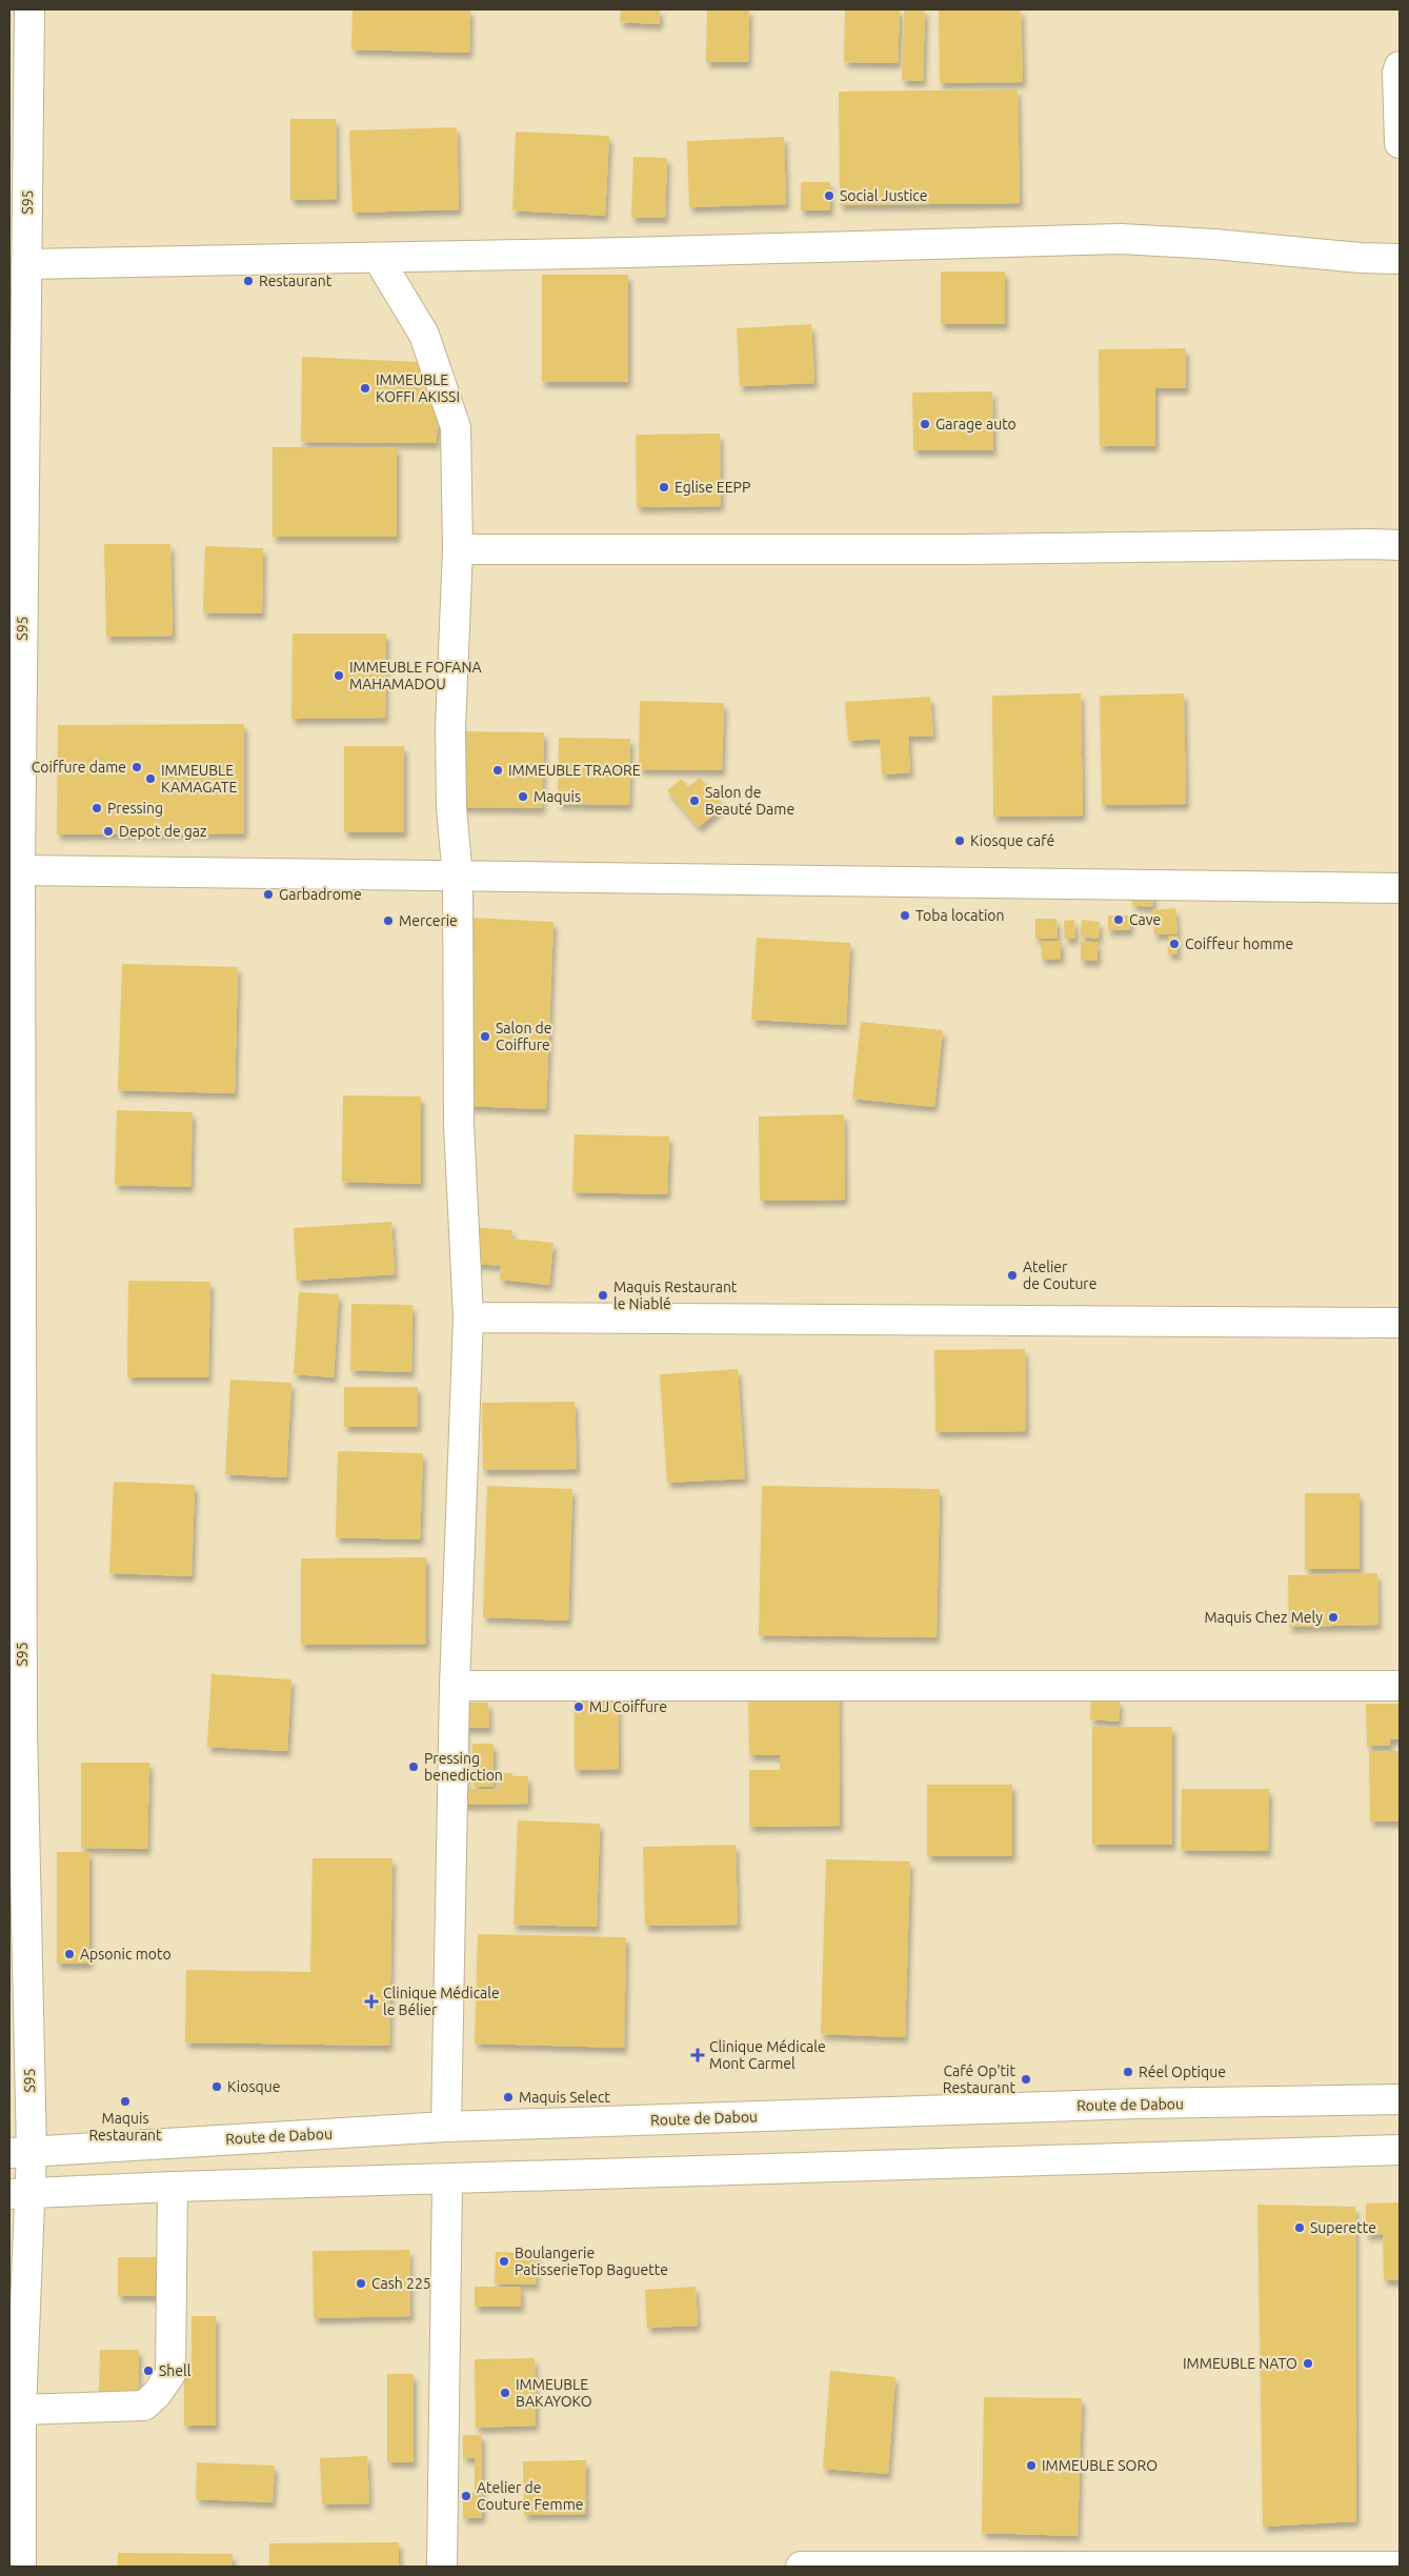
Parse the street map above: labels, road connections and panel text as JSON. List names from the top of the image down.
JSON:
{
  "streets": {
    "street": ["S95", "Route de Dabou"]
  },
  "crossings": [
    ["S95", "Route de Dabou"]
  ],
  "places": {
    "other": [
      "Social Justice",
      "Restaurant",
      "IMMEUBLE KOFFI AKISSI",
      "Garage auto",
      "Eglise EEPP",
      "IMMEUBLE FOFANA MAHAMADOU",
      "Coiffure dame",
      "IMMEUBLE TRAORE",
      "IMMEUBLE KAMAGATE",
      "Maquis",
      "Salon de Beauté Dame",
      "Pressing",
      "Depot de gaz",
      "Kiosque café",
      "Garbadrome",
      "Toba location",
      "Cave",
      "Mercerie",
      "Coiffeur homme",
      "Salon de Coiffure",
      "Atelier de Couture",
      "Maquis Restaurant le Niablé",
      "Maquis Chez Mely",
      "MJ Coiffure",
      "Pressing benediction",
      "Apsonic moto",
      "Réel Optique",
      "Café Op'tit Restaurant",
      "Kiosque",
      "Maquis Select",
      "Maquis Restaurant",
      "Superette",
      "Boulangerie PatisserieTop Baguette",
      "Cash 225",
      "IMMEUBLE NATO",
      "Shell",
      "IMMEUBLE BAKAYOKO",
      "IMMEUBLE SORO",
      "Atelier de Couture Femme"
    ],
    "health": ["Clinique Médicale le Bélier", "Clinique Médicale Mont Carmel"]
  }
}
